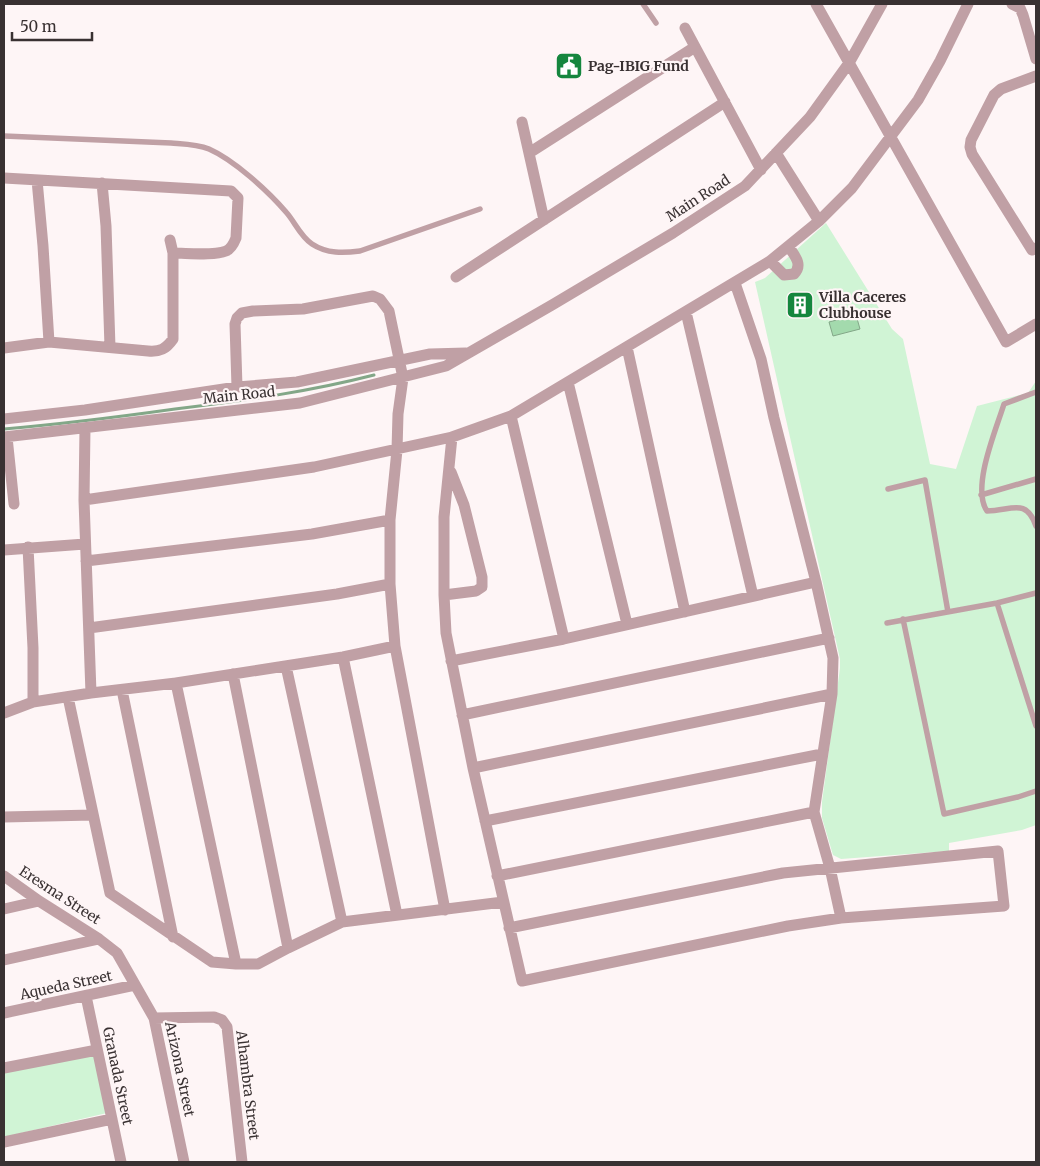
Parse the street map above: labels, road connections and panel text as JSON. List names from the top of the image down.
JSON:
{
  "streets": {
    "street": [
      "Main Road",
      "Eresma Street",
      "Aqueda Street",
      "Arizona Street",
      "Granada Street",
      "Alhambra Street"
    ]
  },
  "crossings": [
    ["Eresma Street", "Arizona Street"],
    ["Aqueda Street", "Arizona Street"],
    ["Aqueda Street", "Granada Street"],
    ["Arizona Street", "Alhambra Street"]
  ],
  "places": {
    "public building": ["Pag-IBIG Fund"],
    "building": ["Villa Caceres Clubhouse"]
  },
  "scale_bar": "50 m"
}
